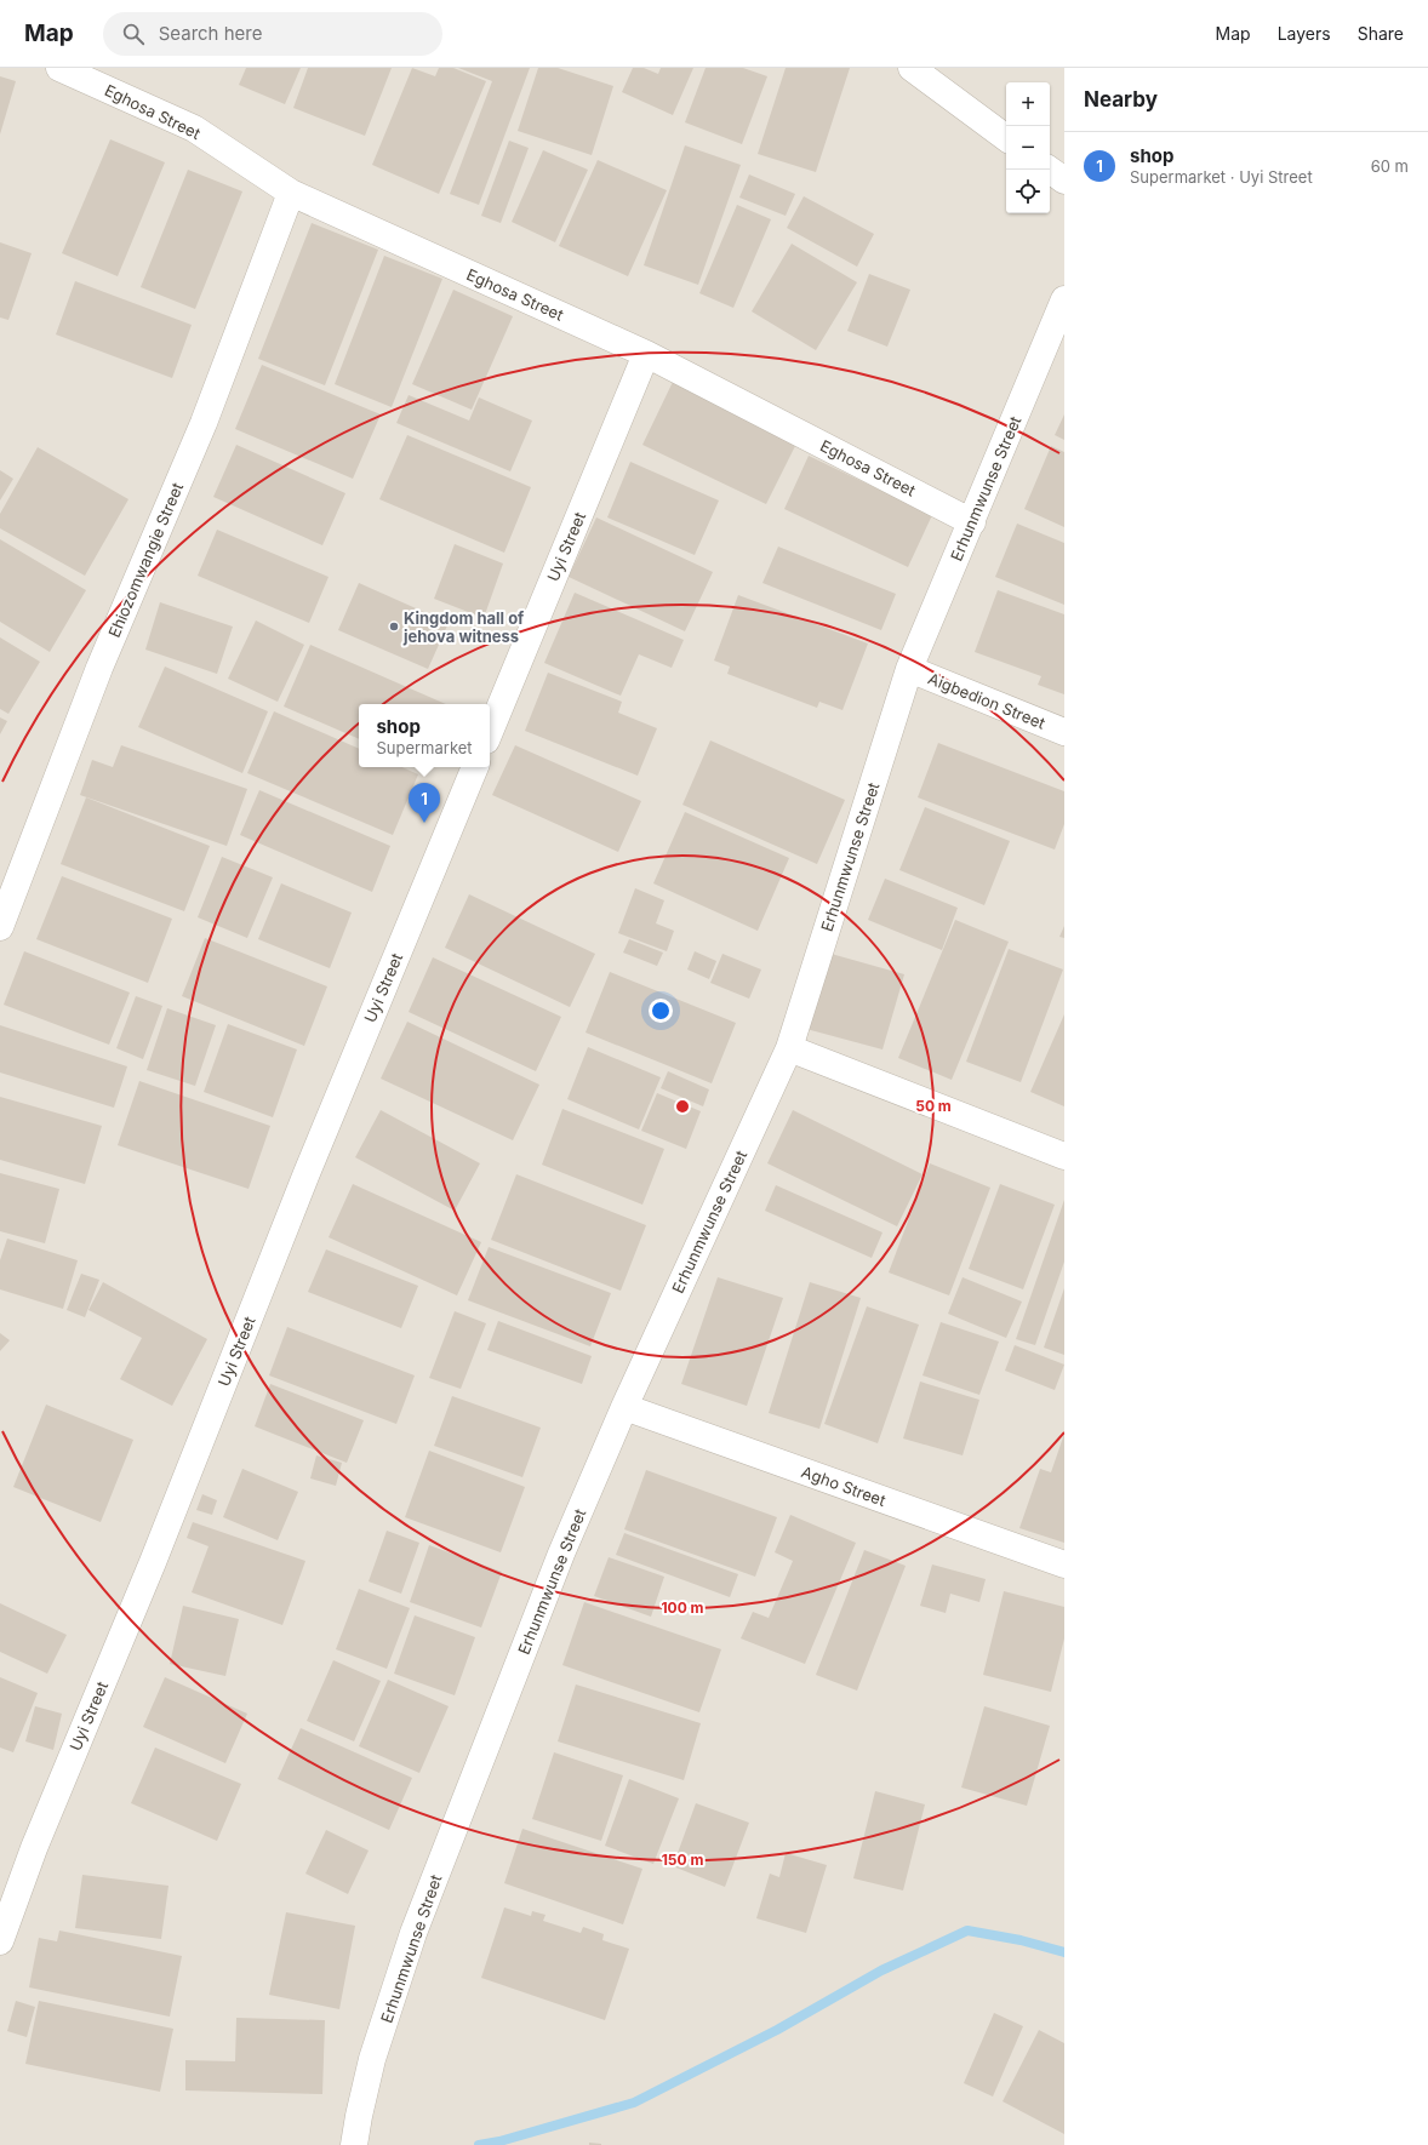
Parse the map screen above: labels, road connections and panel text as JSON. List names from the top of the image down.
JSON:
{
  "streets": {
    "street": [
      "Eghosa Street",
      "Erhunmwunse Street",
      "Uyi Street",
      "Ehiozomwangie Street",
      "Aigbedion Street",
      "Agho Street"
    ]
  },
  "crossings": [
    ["Eghosa Street", "Erhunmwunse Street"],
    ["Eghosa Street", "Uyi Street"],
    ["Eghosa Street", "Ehiozomwangie Street"],
    ["Erhunmwunse Street", "Aigbedion Street"],
    ["Erhunmwunse Street", "Agho Street"]
  ],
  "places": ["Kingdom hall of jehova witness"],
  "page": {
    "header": "Map",
    "search": "Search here",
    "nav": ["Map", "Layers", "Share"],
    "heading": "Nearby",
    "map_buttons": ["+", "−"],
    "list": [
      {
        "mark": "1",
        "name": "shop",
        "note": "Supermarket · Uyi Street",
        "value": "60 m"
      }
    ],
    "popup": ["shop", "Supermarket"],
    "pins": "1"
  },
  "rings": ["50 m", "100 m", "150 m"]
}
